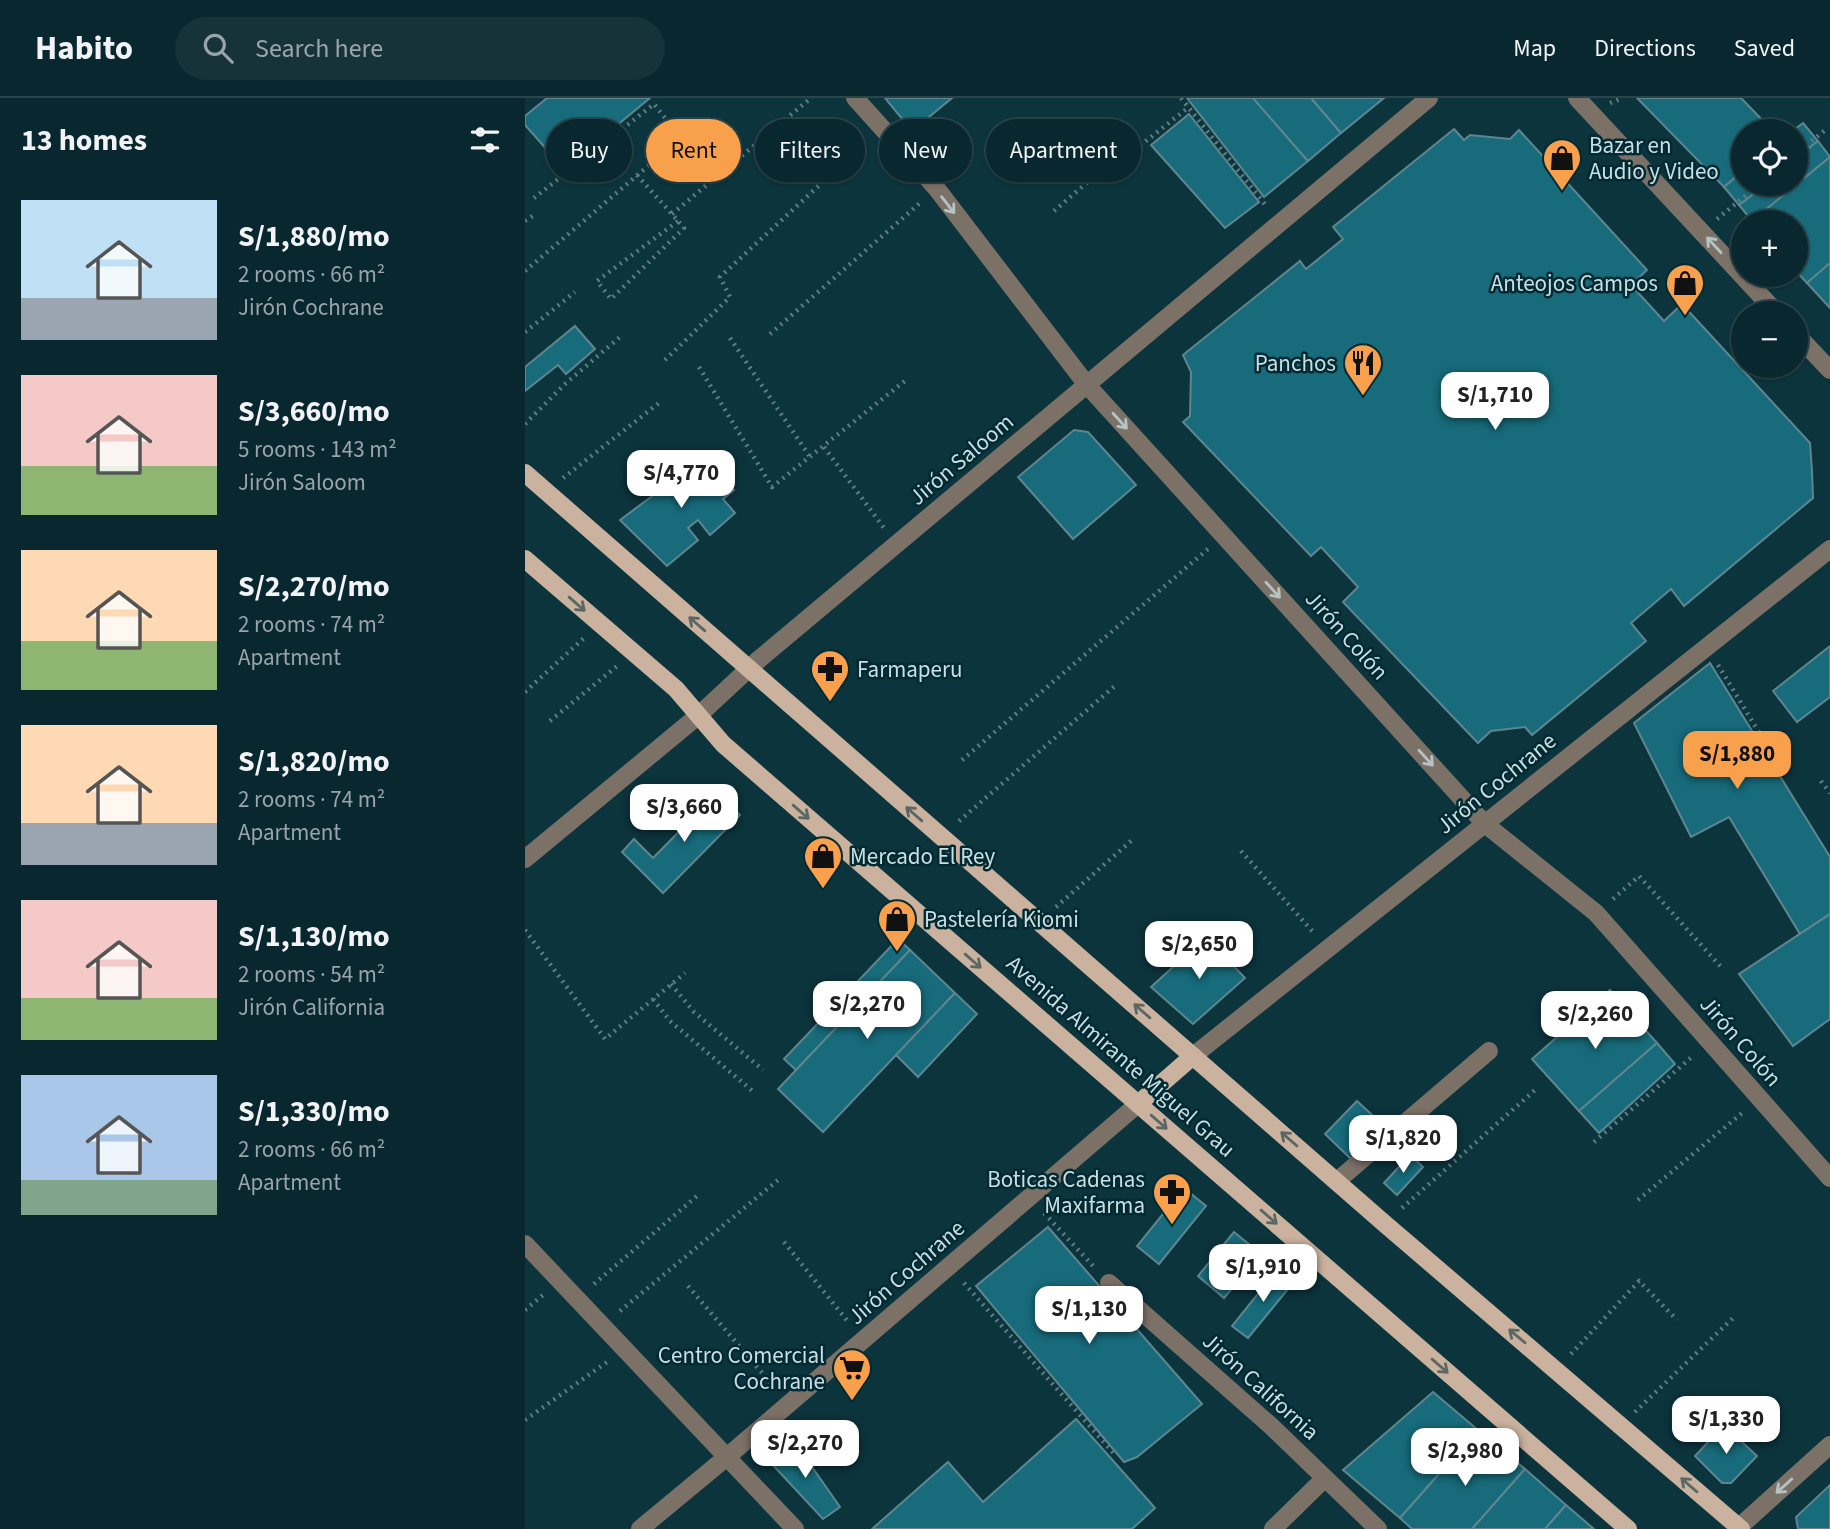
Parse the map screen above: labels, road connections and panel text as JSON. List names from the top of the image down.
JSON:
{
  "streets": {
    "main road": ["Avenida Almirante Miguel Grau"],
    "street": [
      "Jirón Saloom",
      "Jirón Colón",
      "Jirón Cochrane",
      "Jirón California"
    ]
  },
  "crossings": [
    ["Jirón Saloom", "Jirón Colón"],
    ["Jirón Saloom", "Avenida Almirante Miguel Grau"],
    ["Jirón Colón", "Jirón Cochrane"],
    ["Jirón Cochrane", "Avenida Almirante Miguel Grau"]
  ],
  "one_way": ["Jirón Colón"],
  "places": {
    "shop": [
      "Bazar en Audio y Video",
      "Anteojos Campos",
      "Mercado El Rey",
      "Pastelería Kiomi"
    ],
    "restaurant": ["Panchos"],
    "pharmacy": ["Farmaperu", "Boticas Cadenas Maxifarma"],
    "supermarket": ["Centro Comercial Cochrane"]
  },
  "page": {
    "header": "Habito",
    "search": "Search here",
    "nav": ["Map", "Directions", "Saved"],
    "heading": "13 homes",
    "map_buttons": ["+", "−"],
    "chip": [
      "Buy",
      "Rent",
      "Filters",
      "New",
      "Apartment"
    ],
    "list": [
      {
        "name": "S/1,880/mo",
        "note": "2 rooms · 66 m² · Jirón Cochrane"
      },
      {
        "name": "S/3,660/mo",
        "note": "5 rooms · 143 m² · Jirón Saloom"
      },
      {
        "name": "S/2,270/mo",
        "note": "2 rooms · 74 m² · Apartment"
      },
      {
        "name": "S/1,820/mo",
        "note": "2 rooms · 74 m² · Apartment"
      },
      {
        "name": "S/1,130/mo",
        "note": "2 rooms · 54 m² · Jirón California"
      },
      {
        "name": "S/1,330/mo",
        "note": "2 rooms · 66 m² · Apartment"
      }
    ],
    "price": [
      "S/1,710",
      "S/4,770",
      "S/1,880",
      "S/3,660",
      "S/2,650",
      "S/2,270",
      "S/2,260",
      "S/1,820",
      "S/1,910",
      "S/1,130",
      "S/1,330",
      "S/2,270",
      "S/2,980"
    ]
  }
}
